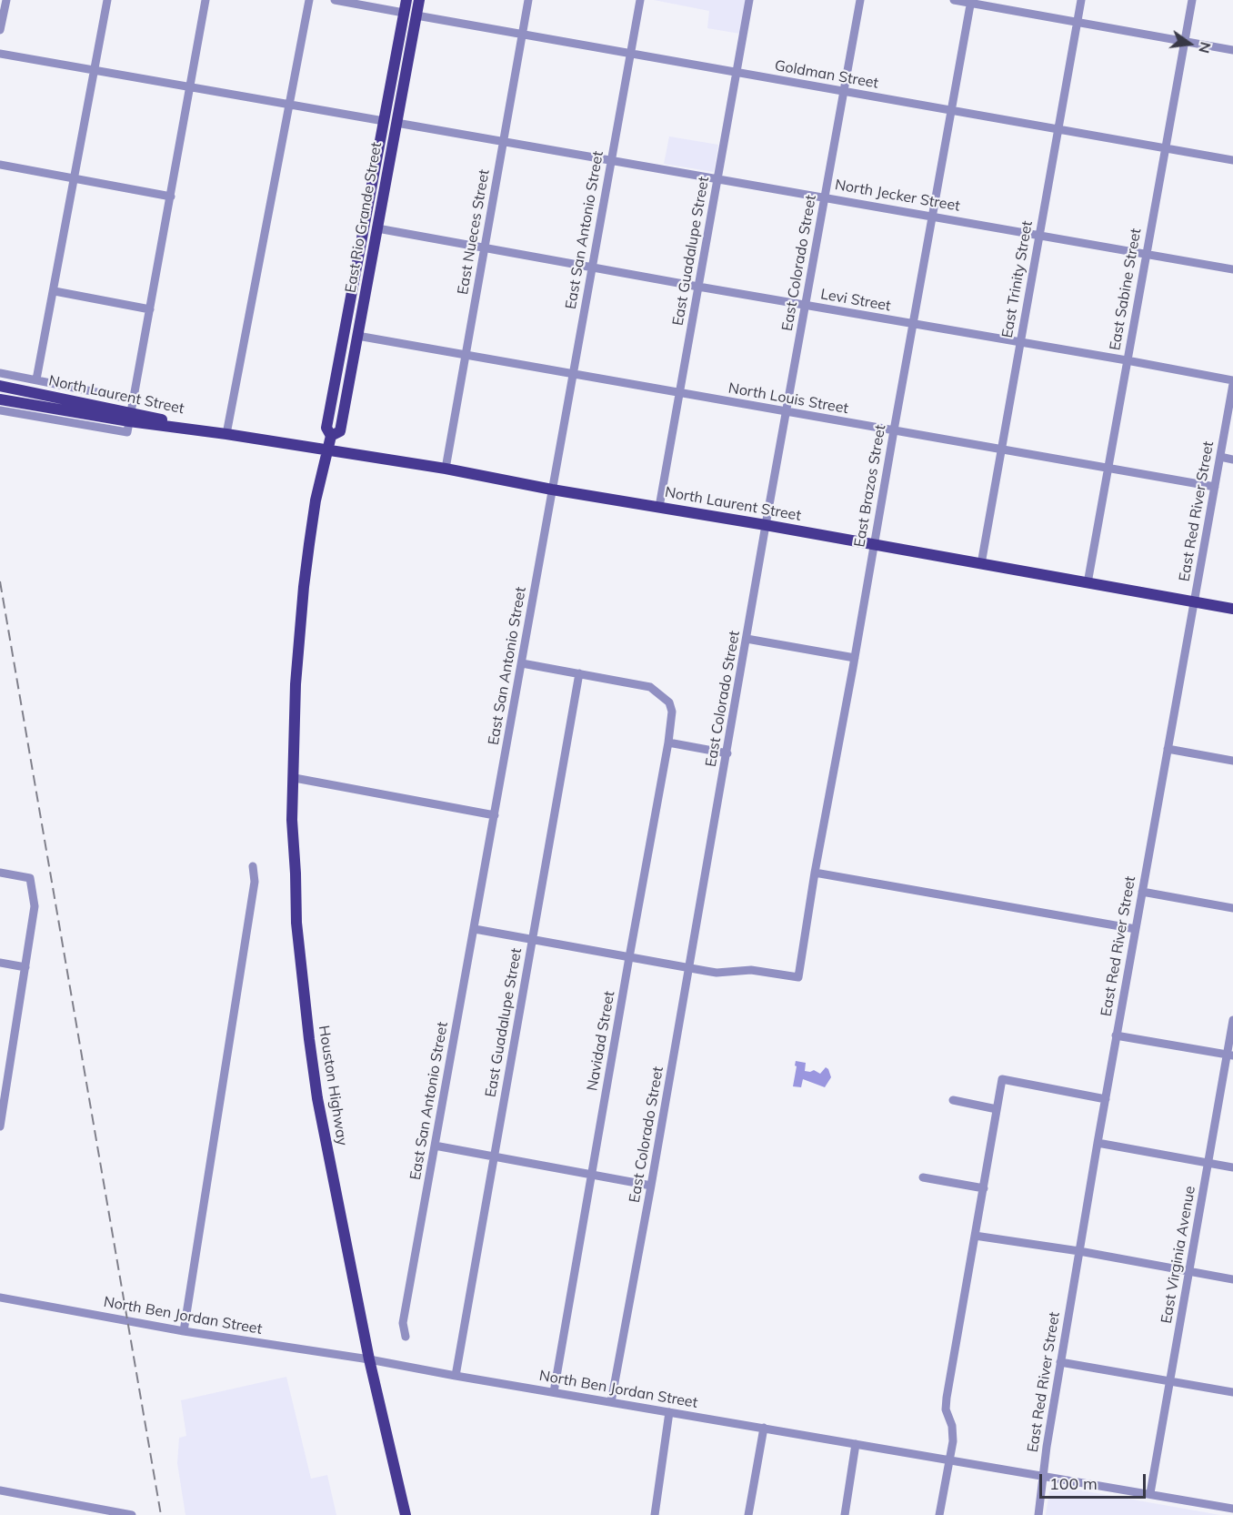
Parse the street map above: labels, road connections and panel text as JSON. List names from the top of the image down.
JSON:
{
  "streets": {
    "main road": ["East Rio Grande Street", "North Laurent Street", "Houston Highway"],
    "street": [
      "Goldman Street",
      "North Jecker Street",
      "East San Antonio Street",
      "East Nueces Street",
      "East Guadalupe Street",
      "East Colorado Street",
      "East Trinity Street",
      "East Sabine Street",
      "Levi Street",
      "North Louis Street",
      "East Brazos Street",
      "East Red River Street",
      "Navidad Street",
      "East Virginia Avenue",
      "North Ben Jordan Street"
    ]
  },
  "crossings": [
    ["Goldman Street", "East Rio Grande Street"],
    ["Goldman Street", "East San Antonio Street"],
    ["Goldman Street", "East Nueces Street"],
    ["Goldman Street", "East Guadalupe Street"],
    ["Goldman Street", "East Colorado Street"],
    ["Goldman Street", "East Trinity Street"],
    ["Goldman Street", "East Sabine Street"],
    ["Goldman Street", "East Brazos Street"],
    ["North Jecker Street", "East Rio Grande Street"],
    ["North Jecker Street", "East San Antonio Street"],
    ["North Jecker Street", "East Nueces Street"],
    ["North Jecker Street", "East Guadalupe Street"],
    ["North Jecker Street", "East Colorado Street"],
    ["North Jecker Street", "East Trinity Street"],
    ["North Jecker Street", "East Sabine Street"],
    ["North Jecker Street", "East Brazos Street"],
    ["East Rio Grande Street", "Levi Street"],
    ["East Rio Grande Street", "North Laurent Street"],
    ["East Rio Grande Street", "North Louis Street"],
    ["East Rio Grande Street", "Houston Highway"],
    ["East San Antonio Street", "Levi Street"],
    ["East San Antonio Street", "North Laurent Street"],
    ["East San Antonio Street", "North Louis Street"],
    ["East Nueces Street", "Levi Street"],
    ["East Nueces Street", "North Laurent Street"],
    ["East Nueces Street", "North Louis Street"],
    ["East Guadalupe Street", "Levi Street"],
    ["East Guadalupe Street", "North Laurent Street"],
    ["East Guadalupe Street", "North Louis Street"],
    ["East Guadalupe Street", "Navidad Street"],
    ["East Guadalupe Street", "North Ben Jordan Street"],
    ["East Colorado Street", "Levi Street"],
    ["East Colorado Street", "North Laurent Street"],
    ["East Colorado Street", "North Louis Street"],
    ["East Colorado Street", "East Brazos Street"],
    ["East Colorado Street", "North Ben Jordan Street"],
    ["East Trinity Street", "Levi Street"],
    ["East Trinity Street", "North Laurent Street"],
    ["East Trinity Street", "North Louis Street"],
    ["East Sabine Street", "Levi Street"],
    ["East Sabine Street", "North Laurent Street"],
    ["East Sabine Street", "North Louis Street"],
    ["Levi Street", "East Brazos Street"],
    ["Levi Street", "East Red River Street"],
    ["North Laurent Street", "East Brazos Street"],
    ["North Laurent Street", "East Red River Street"],
    ["North Louis Street", "East Brazos Street"],
    ["North Louis Street", "East Red River Street"],
    ["East Red River Street", "North Ben Jordan Street"],
    ["Navidad Street", "North Ben Jordan Street"],
    ["Houston Highway", "North Ben Jordan Street"],
    ["East Virginia Avenue", "North Ben Jordan Street"]
  ],
  "scale_bar": "100 m",
  "north": "right"
}
